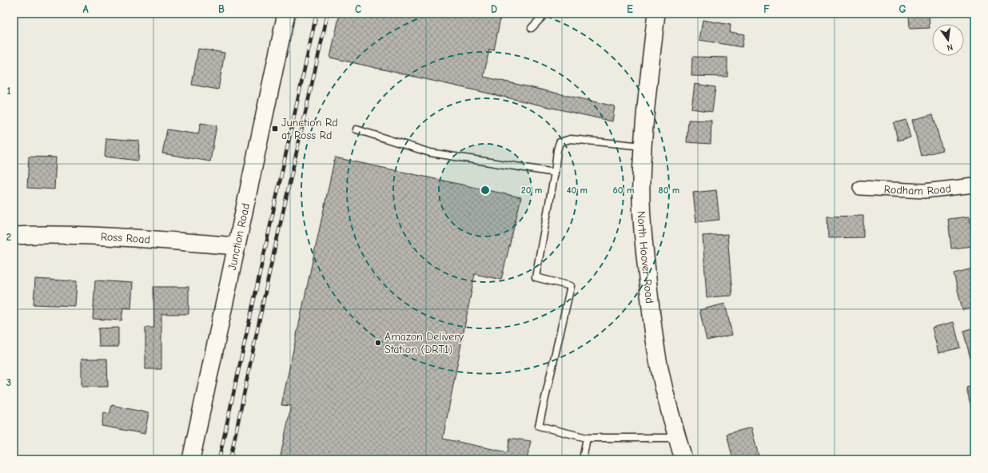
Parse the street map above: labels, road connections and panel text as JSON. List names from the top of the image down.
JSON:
{
  "streets": {
    "street": [
      "Rodham Road",
      "Junction Road",
      "Ross Road",
      "North Hoover Road"
    ]
  },
  "crossings": [
    ["Junction Road", "Ross Road"]
  ],
  "places": {
    "transit": ["Junction Rd at Ross Rd"],
    "other": ["Amazon Delivery Station (DRT1)"]
  },
  "north": "bottom",
  "grid": {
    "columns": [
      "A",
      "B",
      "C",
      "D",
      "E",
      "F",
      "G"
    ],
    "rows": ["1", "2", "3"]
  },
  "rings": [
    "20 m",
    "40 m",
    "60 m",
    "80 m"
  ]
}
